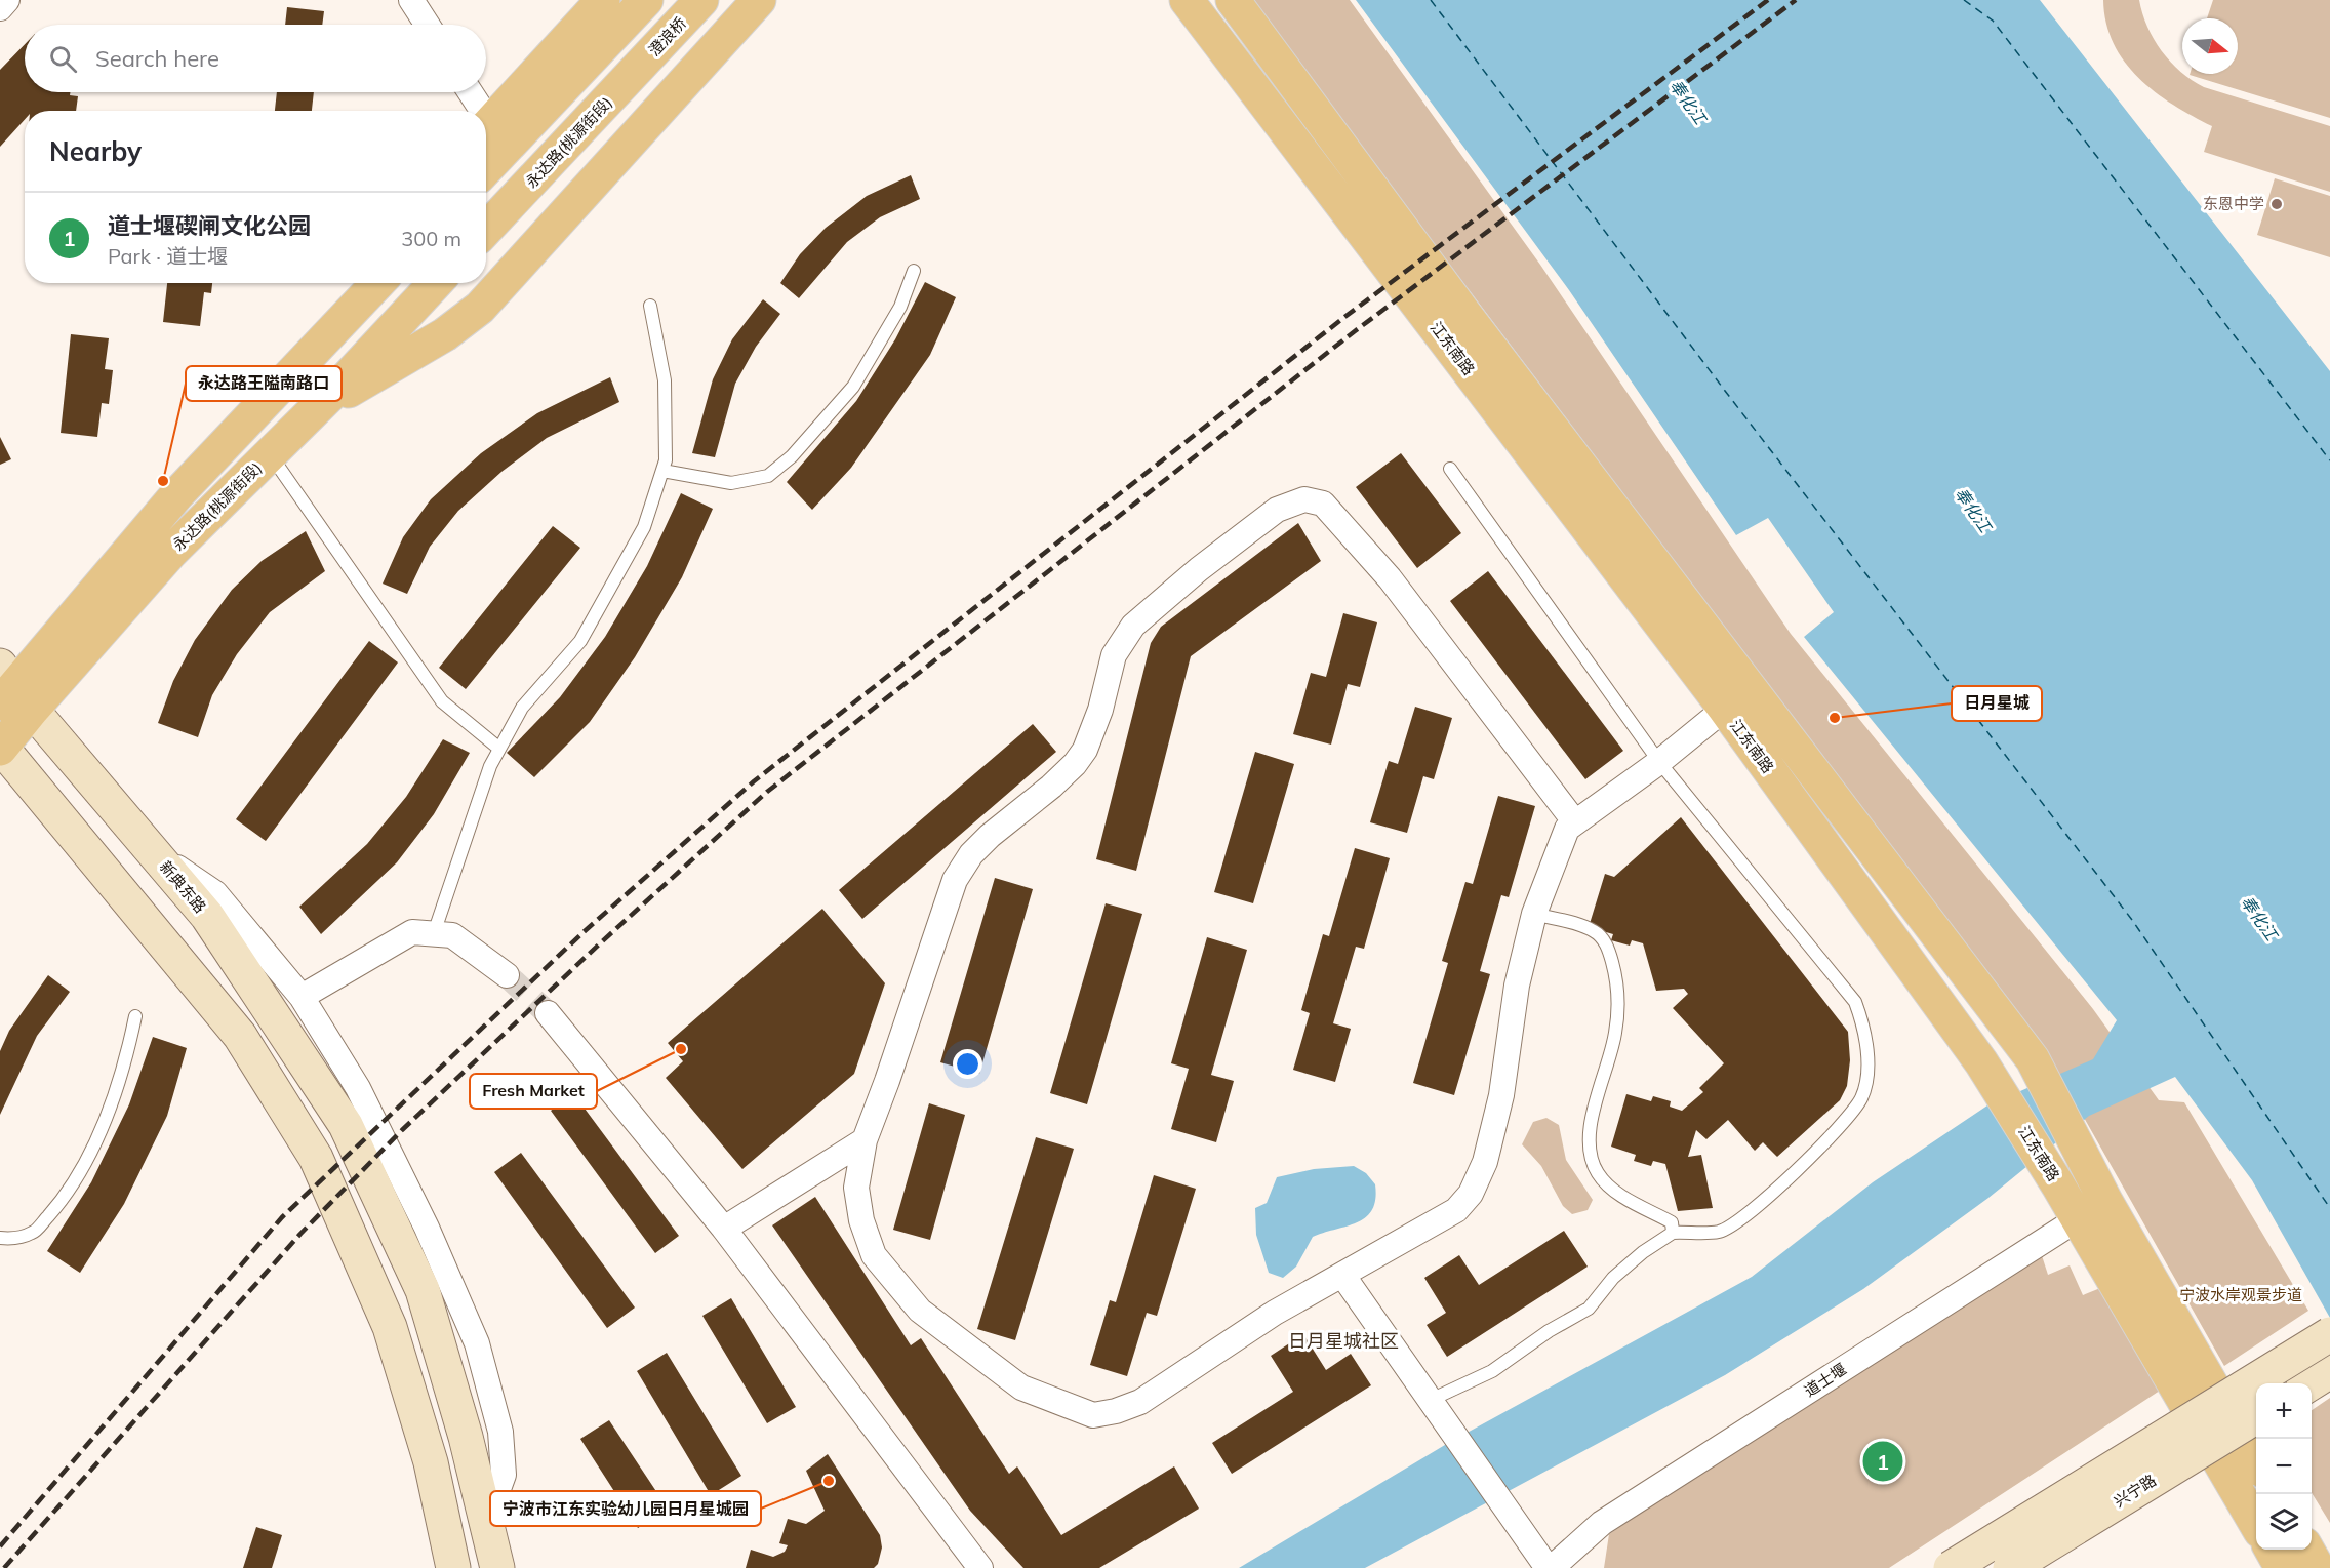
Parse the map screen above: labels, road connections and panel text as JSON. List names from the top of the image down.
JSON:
{
  "streets": {
    "main road": [
      "澄浪桥",
      "永达路(桃源街段)",
      "江东南路",
      "新典东路",
      "兴宁路"
    ],
    "street": ["道士堰"]
  },
  "crossings": [
    ["澄浪桥", "永达路(桃源街段)"],
    ["永达路(桃源街段)", "新典东路"],
    ["江东南路", "道士堰"]
  ],
  "districts": ["日月星城社区"],
  "water": ["奉化江"],
  "parks": ["宁波水岸观景步道"],
  "places": [
    "东恩中学",
    "永达路王隘南路口",
    "日月星城",
    "Fresh Market",
    "宁波市江东实验幼儿园日月星城园"
  ],
  "north": "right",
  "page": {
    "search": "Search here",
    "heading": "Nearby",
    "list": [
      {
        "mark": "1",
        "name": "道士堰碶闸文化公园",
        "note": "Park · 道士堰",
        "value": "300 m"
      }
    ],
    "map_buttons": ["+", "−"],
    "pins": "1"
  }
}
